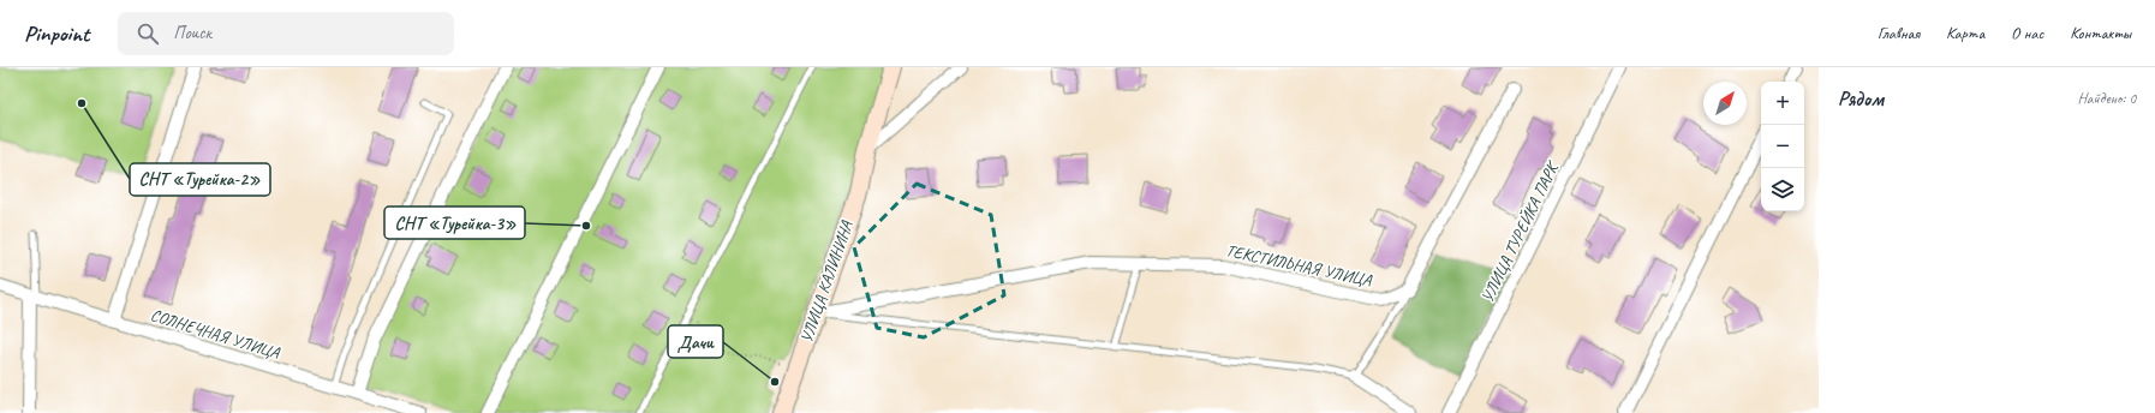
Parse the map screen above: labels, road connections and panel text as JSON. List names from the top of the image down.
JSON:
{
  "streets": {
    "street": [
      "УЛИЦА ТУРЕЙКА ПАРК",
      "ТЕКСТИЛЬНАЯ УЛИЦА",
      "УЛИЦА КАЛИНИНА",
      "СОЛНЕЧНАЯ УЛИЦА"
    ]
  },
  "crossings": [
    ["ТЕКСТИЛЬНАЯ УЛИЦА", "УЛИЦА КАЛИНИНА"]
  ],
  "places": ["СНТ «Турейка-2»", "СНТ «Турейка-3»", "Дачи"],
  "north": "top right",
  "page": {
    "header": "Pinpoint",
    "search": "Поиск",
    "nav": [
      "Главная",
      "Карта",
      "О нас",
      "Контакты"
    ],
    "heading": ["Рядом", "Найдено: 0"],
    "map_buttons": ["+", "−"]
  }
}
